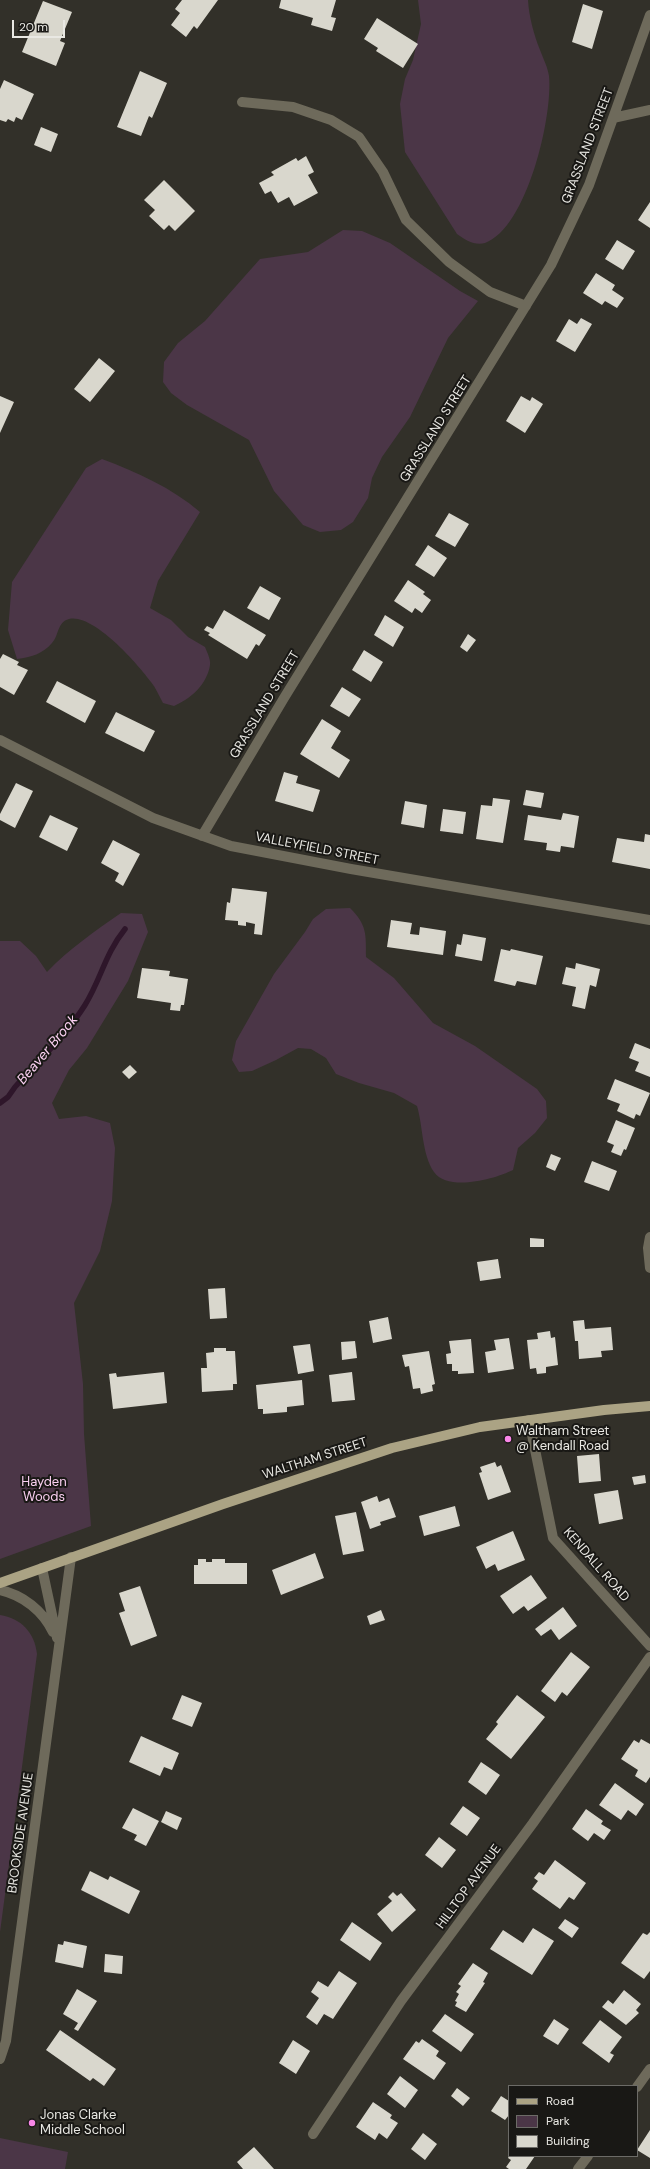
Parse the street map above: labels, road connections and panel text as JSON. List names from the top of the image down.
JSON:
{
  "streets": {
    "main road": ["WALTHAM STREET"],
    "street": [
      "GRASSLAND STREET",
      "VALLEYFIELD STREET",
      "KENDALL ROAD",
      "BROOKSIDE AVENUE",
      "HILLTOP AVENUE"
    ]
  },
  "crossings": [
    ["GRASSLAND STREET", "VALLEYFIELD STREET"],
    ["WALTHAM STREET", "KENDALL ROAD"],
    ["WALTHAM STREET", "BROOKSIDE AVENUE"]
  ],
  "water": ["Beaver Brook"],
  "parks": ["Hayden Woods"],
  "places": ["Waltham Street @ Kendall Road", "Jonas Clarke Middle School"],
  "legend": ["Road", "Park", "Building"],
  "scale_bar": "20 m"
}
